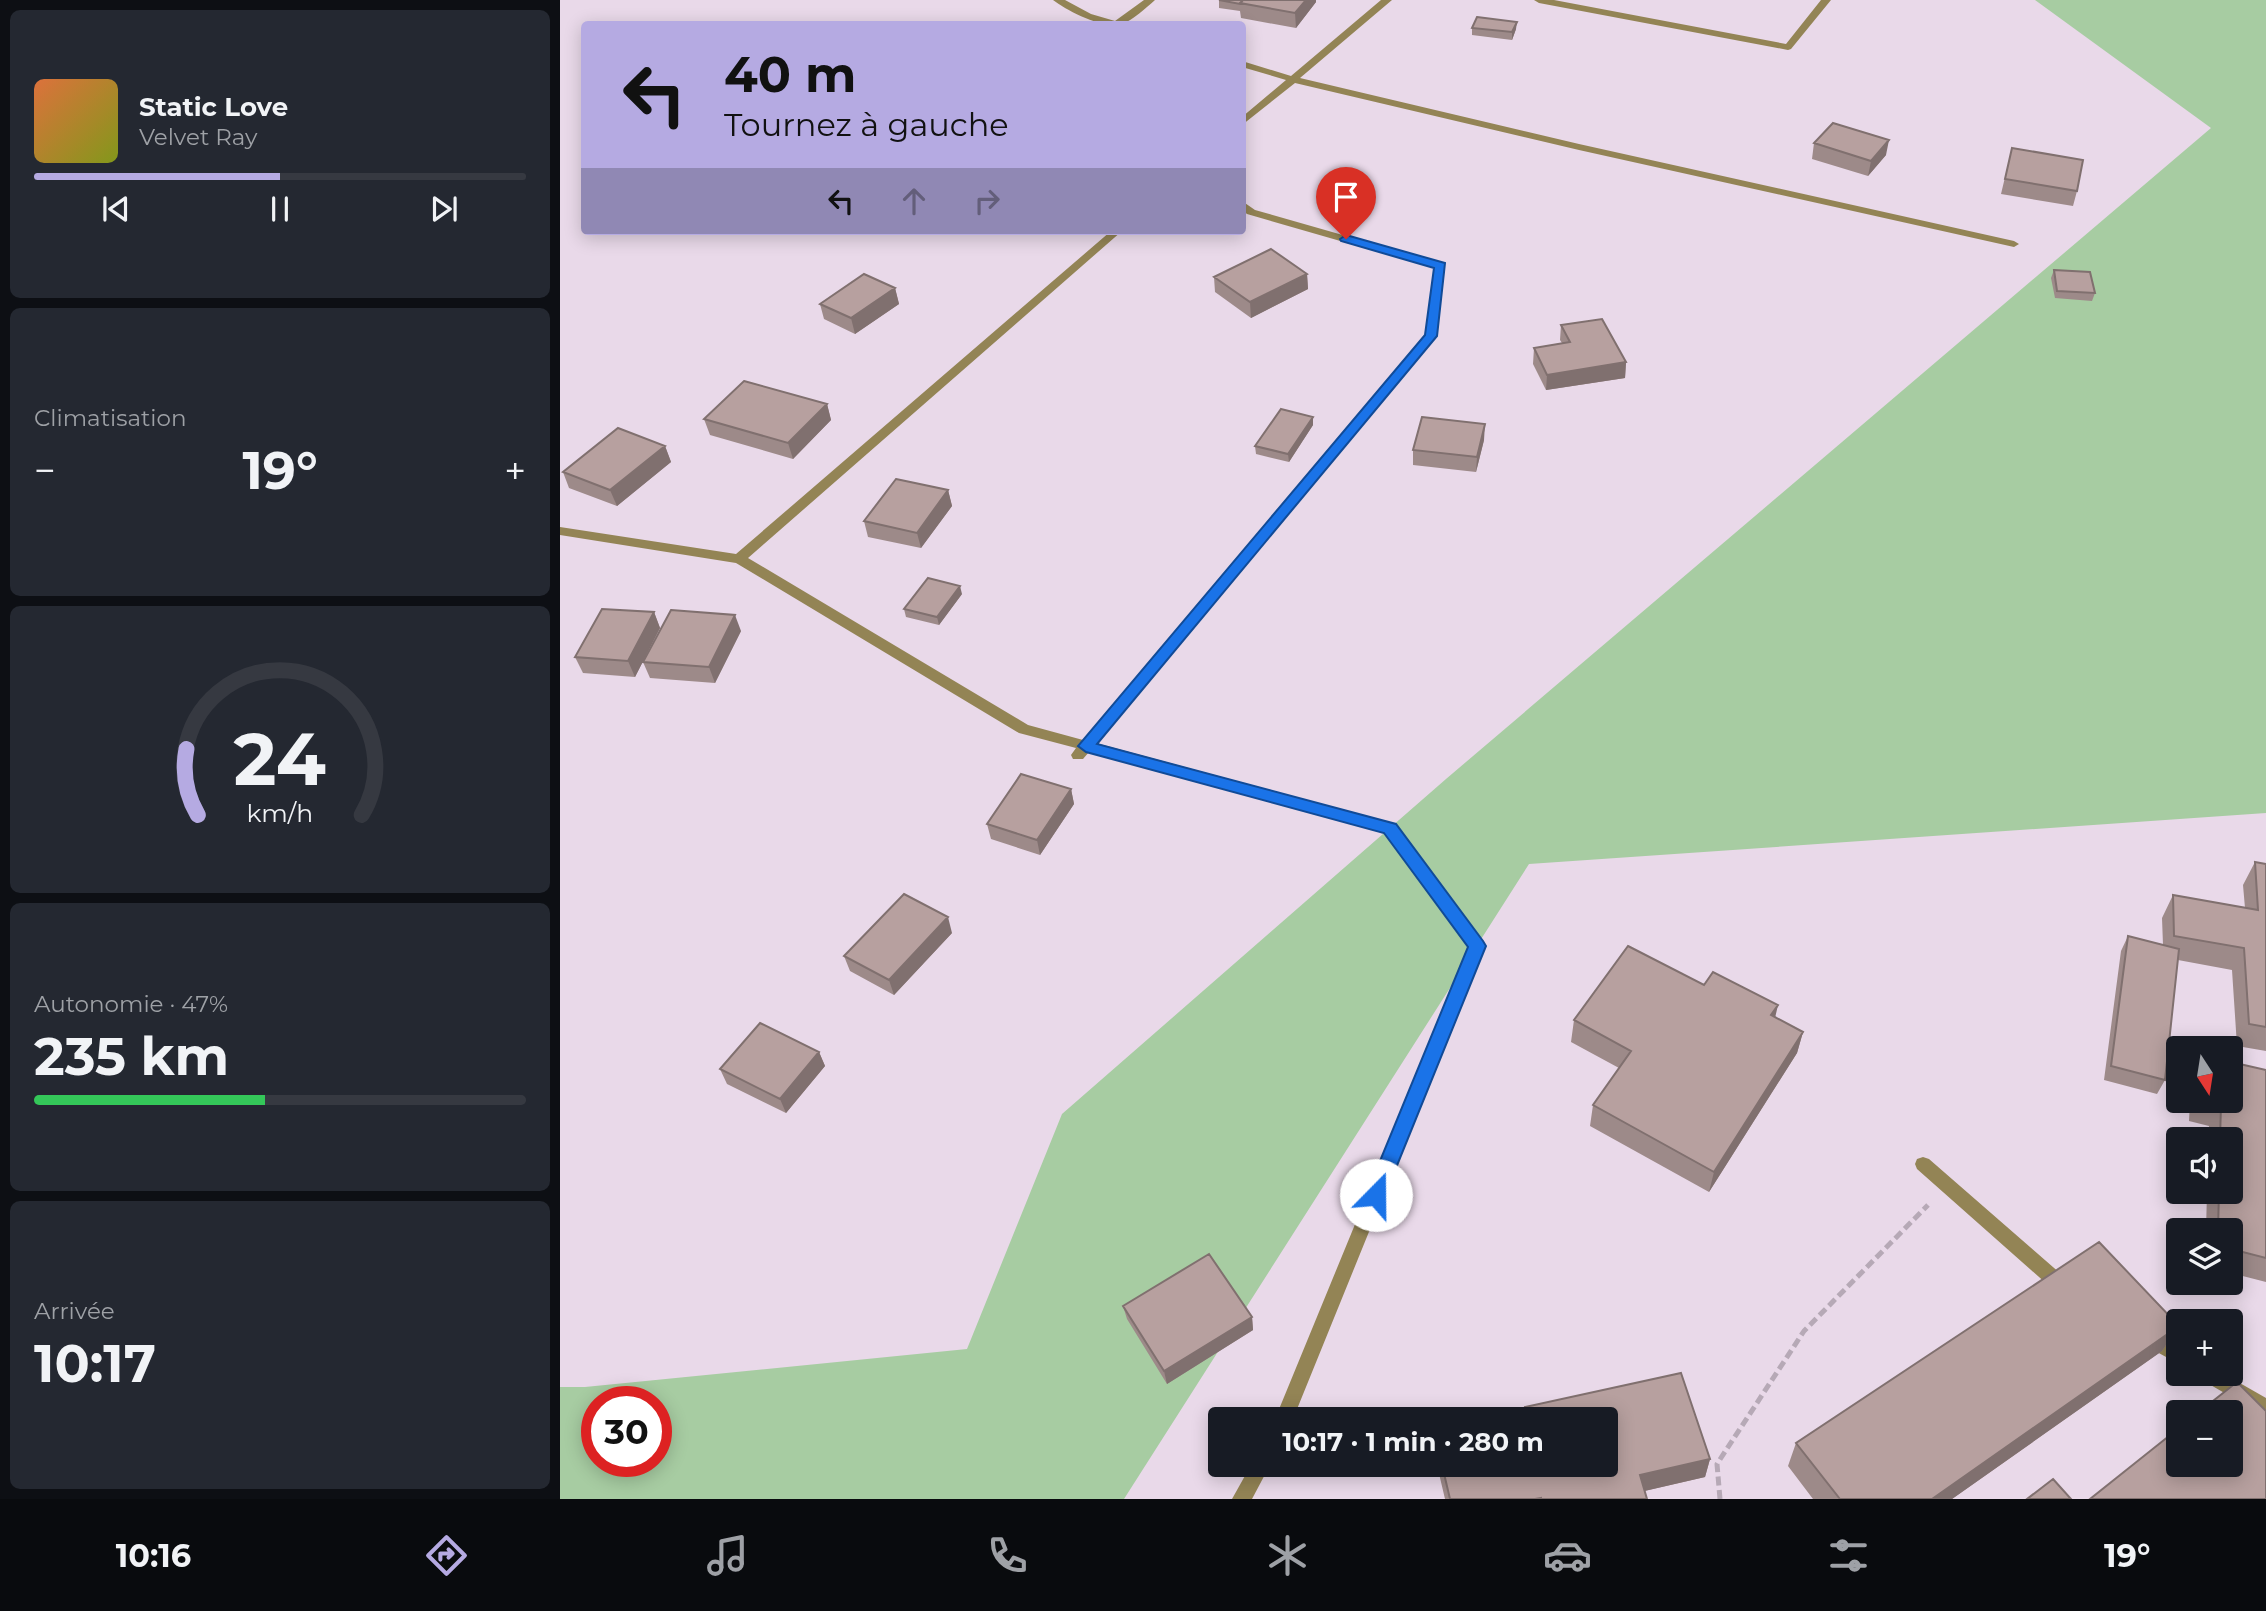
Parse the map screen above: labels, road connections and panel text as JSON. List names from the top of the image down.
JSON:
{
  "north": "bottom",
  "page": {
    "turn": ["40 m", "Tournez à gauche"],
    "song": ["Static Love", "Velvet Ray"],
    "tile": [
      "Climatisation",
      ["Autonomie · 47%", "235 km"],
      ["Arrivée", "10:17"]
    ],
    "heat": ["−", "19°", "+"],
    "map_buttons": ["+", "−"],
    "limit": "30",
    "trip": "10:17 · 1 min · 280 m",
    "tabs": ["10:16", "19°"],
    "gauge": ["24", "km/h"]
  }
}
